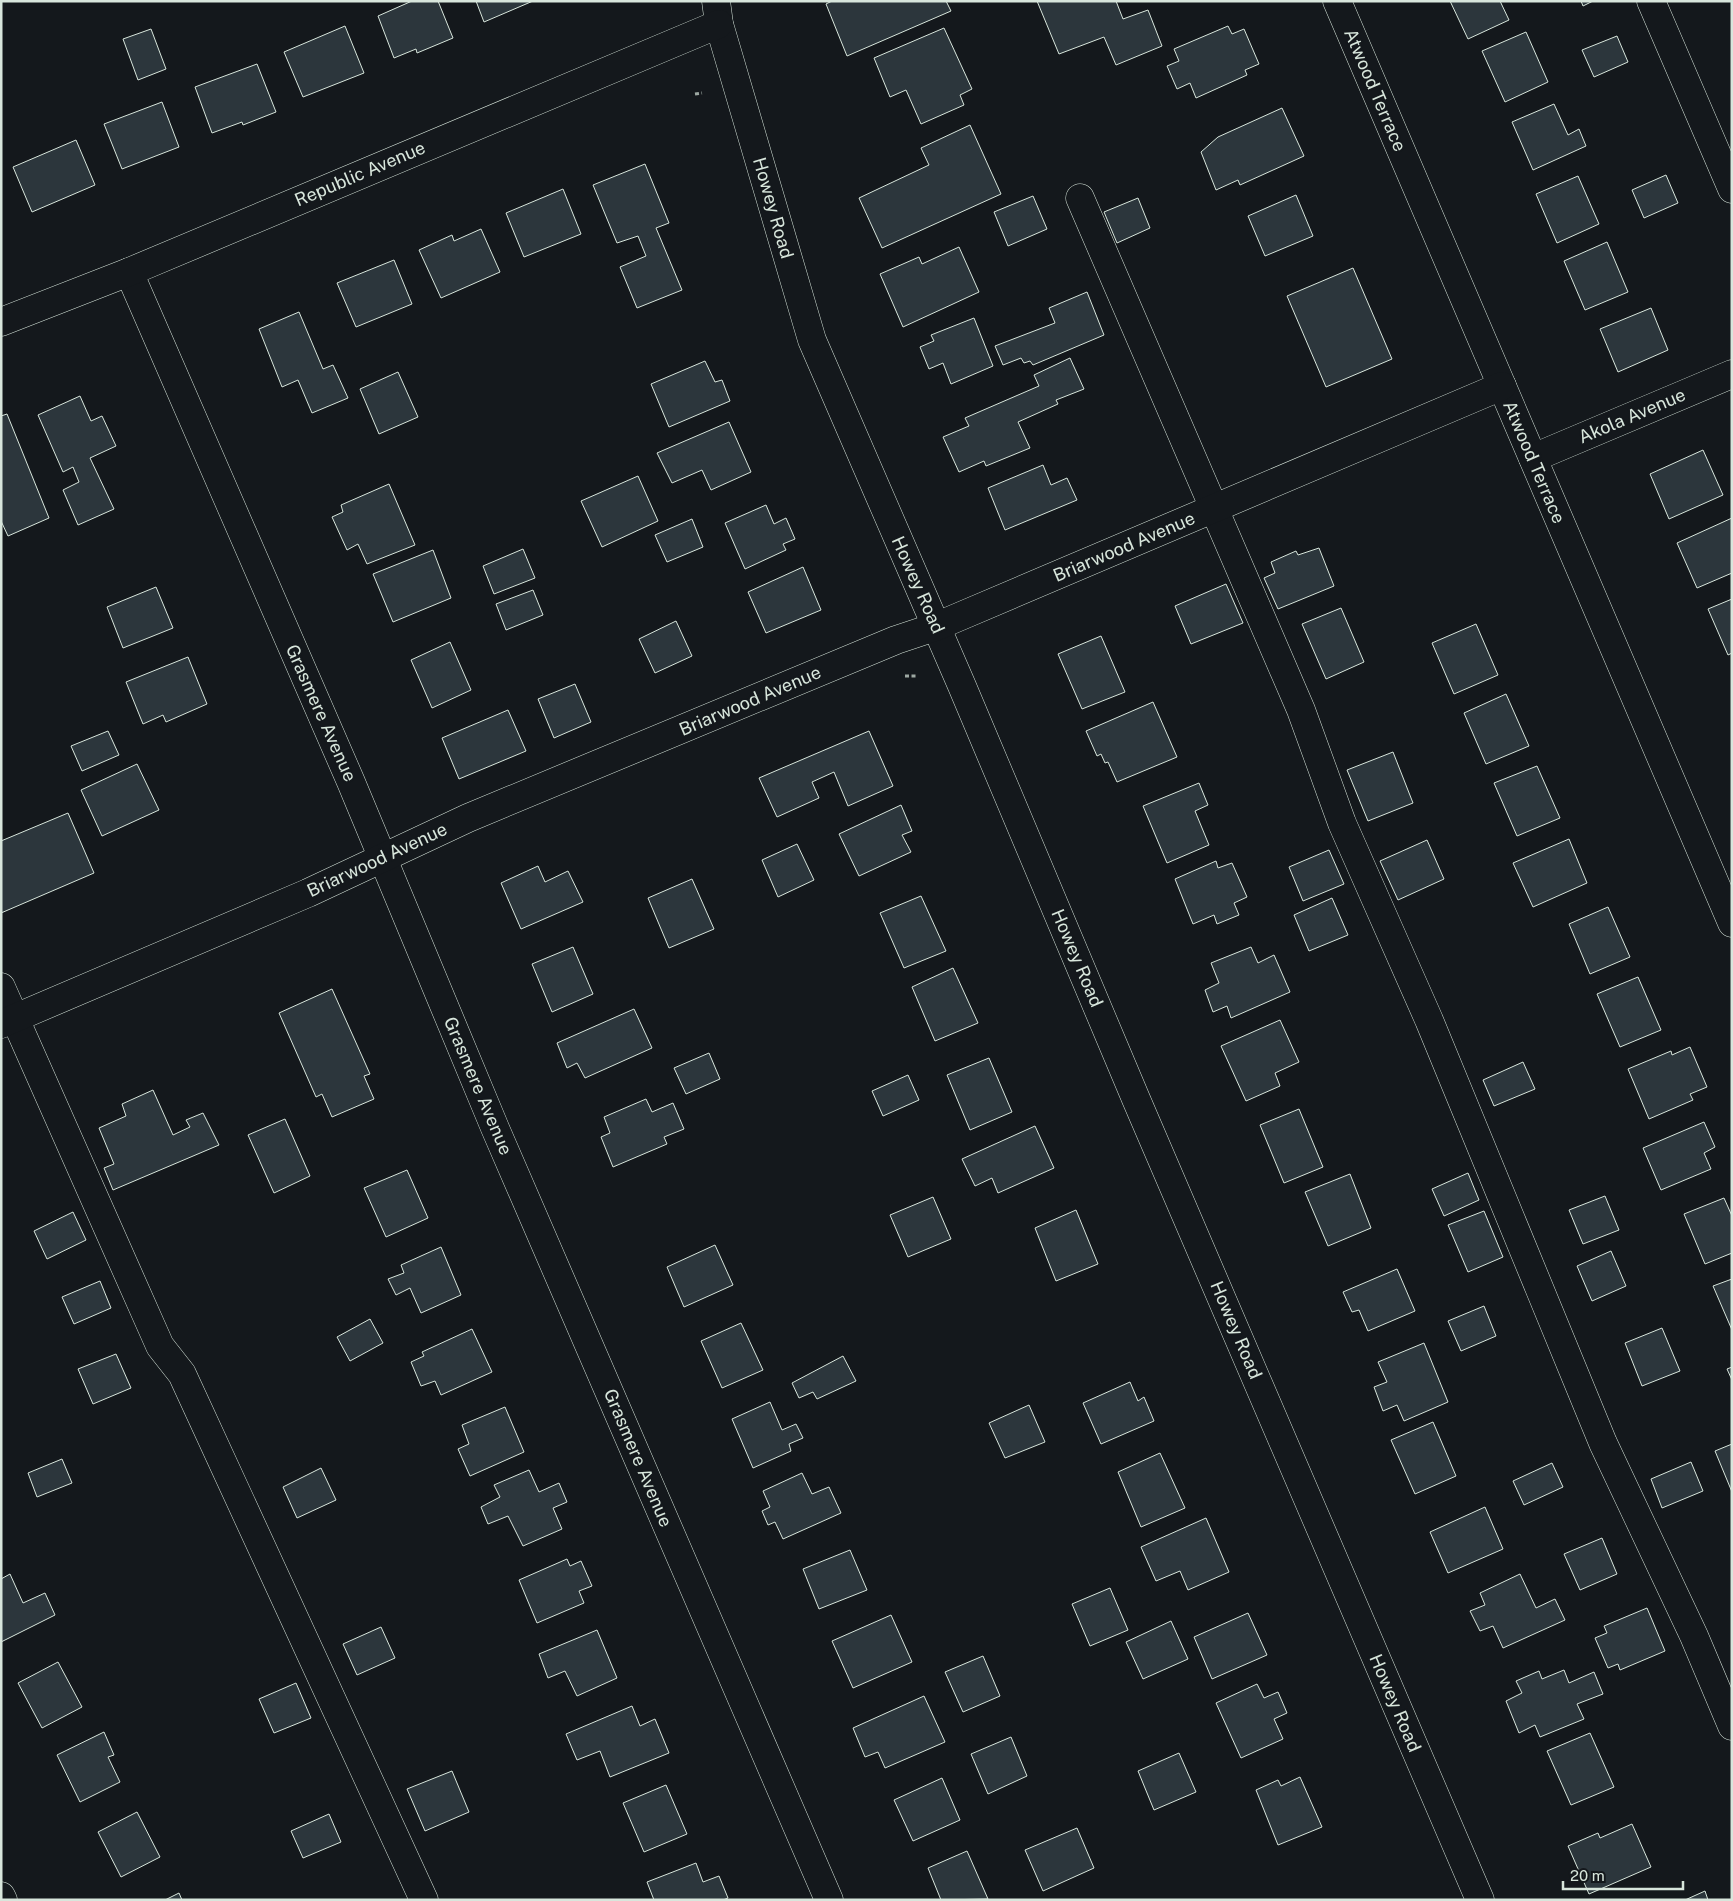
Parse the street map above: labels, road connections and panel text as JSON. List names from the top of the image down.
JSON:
{
  "streets": {
    "street": [
      "Atwood Terrace",
      "Republic Avenue",
      "Howey Road",
      "Akola Avenue",
      "Briarwood Avenue",
      "Grasmere Avenue"
    ]
  },
  "crossings": [
    ["Atwood Terrace", "Akola Avenue"],
    ["Atwood Terrace", "Briarwood Avenue"],
    ["Republic Avenue", "Howey Road"],
    ["Republic Avenue", "Grasmere Avenue"],
    ["Howey Road", "Briarwood Avenue"],
    ["Briarwood Avenue", "Grasmere Avenue"]
  ],
  "scale_bar": "20 m"
}
